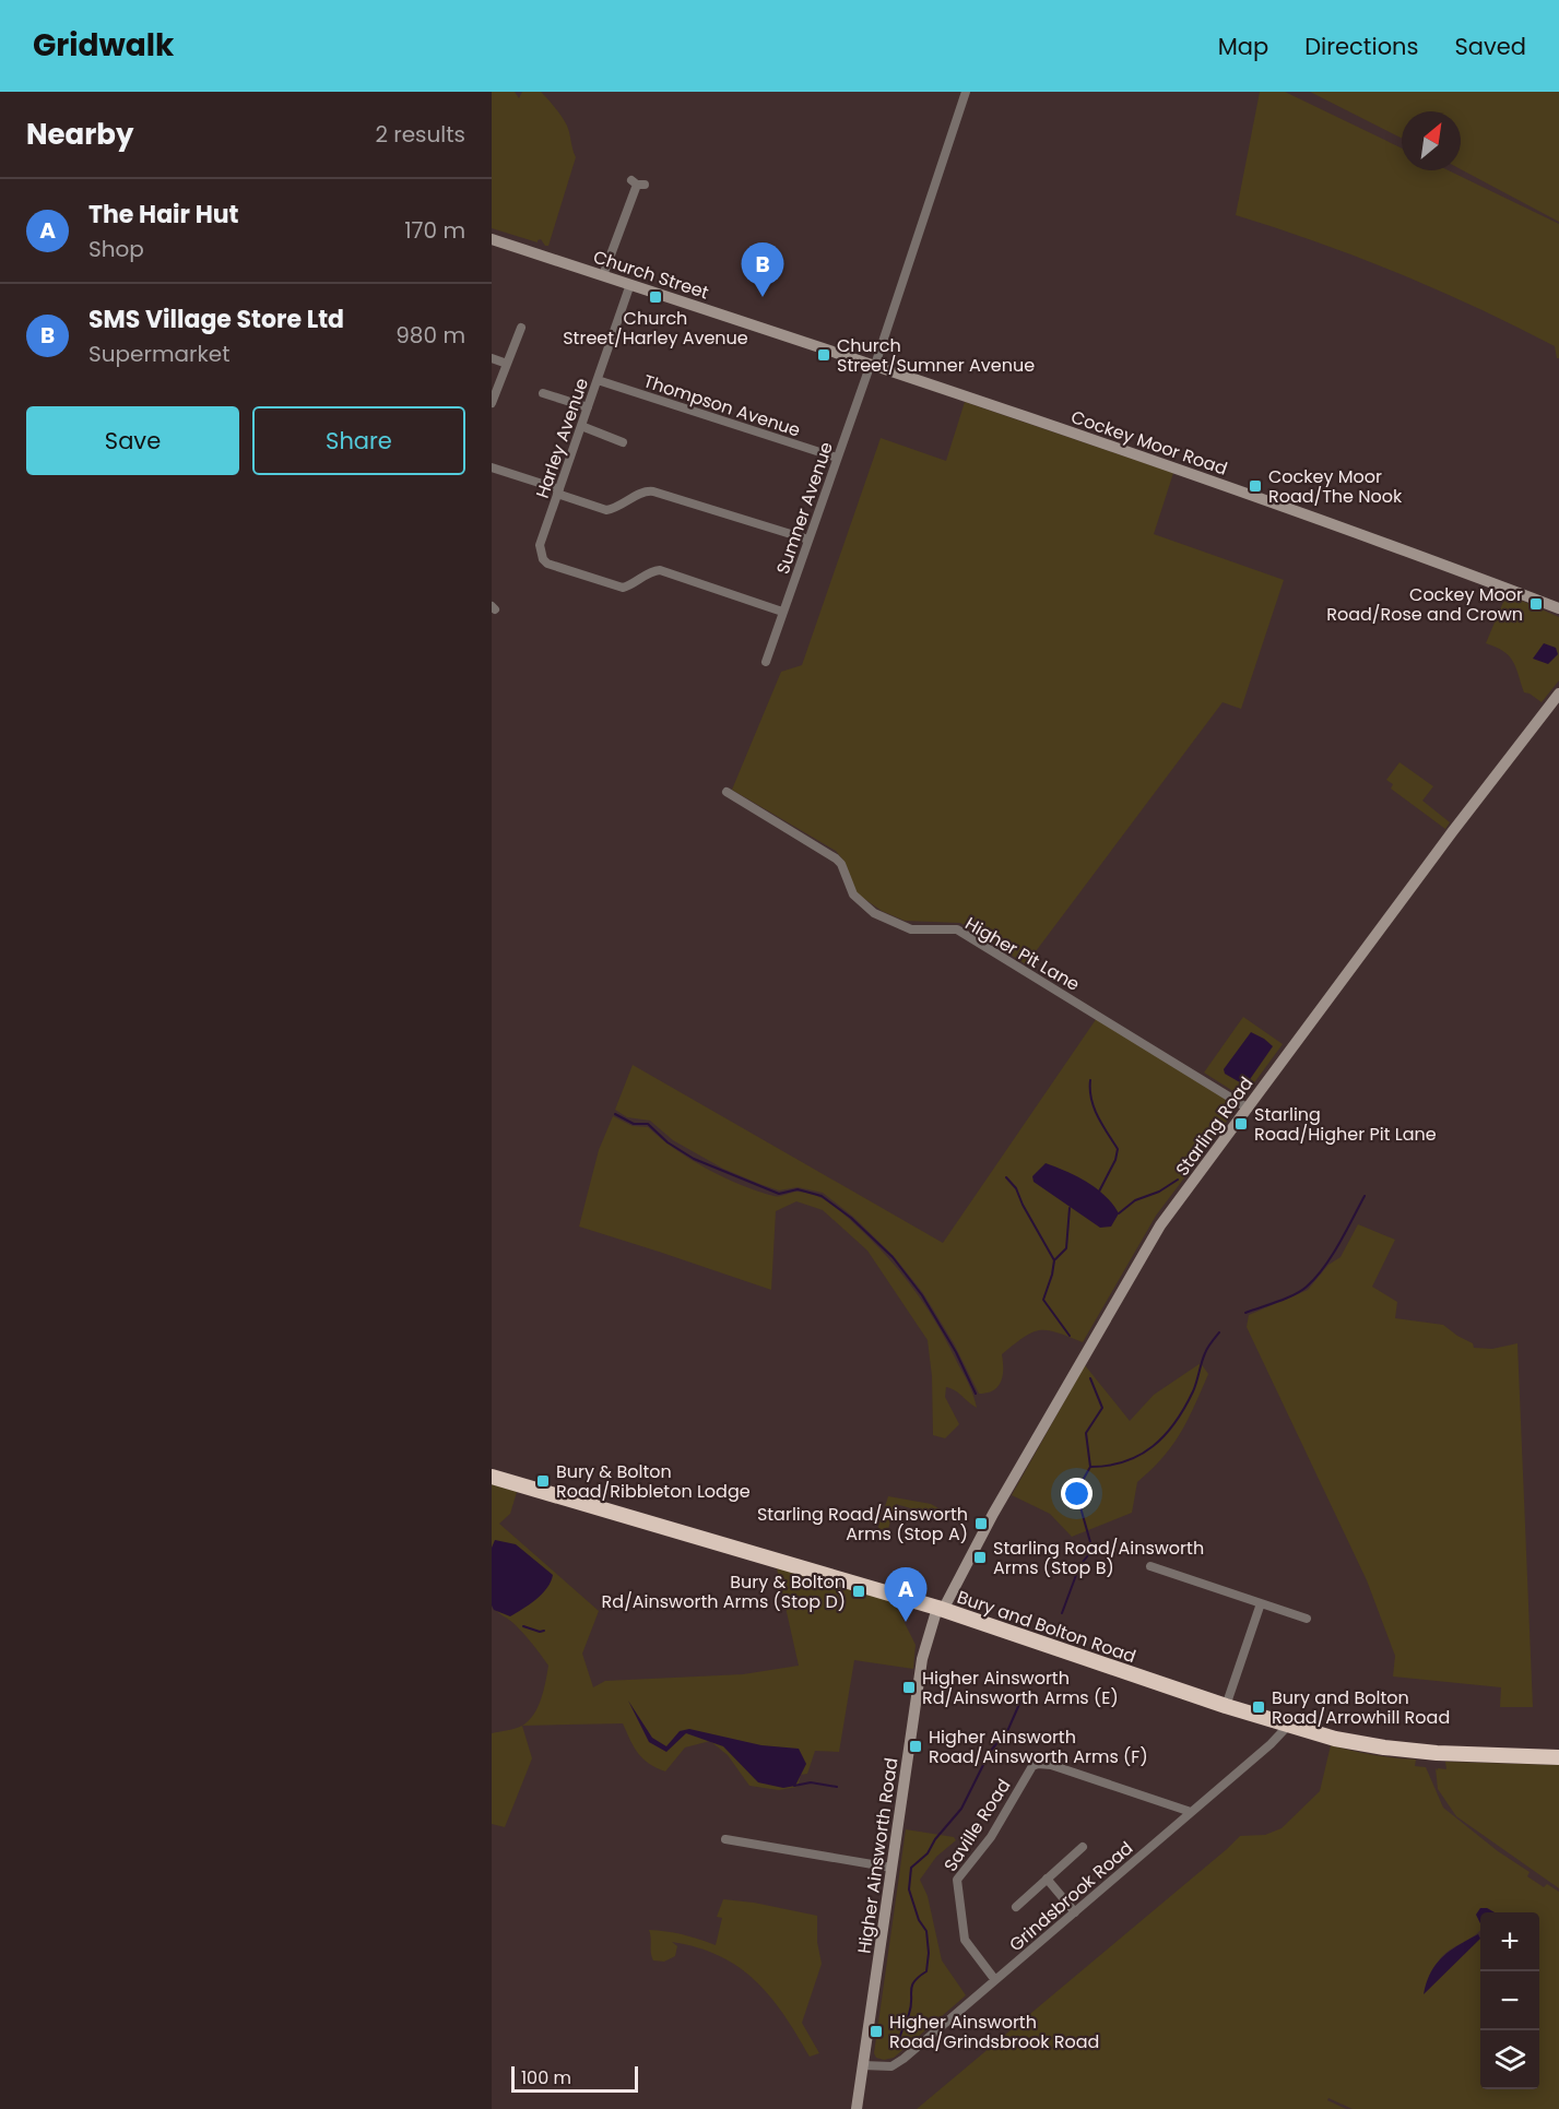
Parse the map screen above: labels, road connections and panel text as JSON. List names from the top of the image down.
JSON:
{
  "streets": {
    "highway": ["Bury and Bolton Road"],
    "main road": [
      "Church Street",
      "Cockey Moor Road",
      "Starling Road",
      "Higher Ainsworth Road"
    ],
    "street": [
      "Thompson Avenue",
      "Harley Avenue",
      "Sumner Avenue",
      "Higher Pit Lane",
      "Saville Road",
      "Grindsbrook Road"
    ]
  },
  "crossings": [
    ["Church Street", "Harley Avenue"],
    ["Church Street", "Cockey Moor Road"],
    ["Church Street", "Sumner Avenue"],
    ["Thompson Avenue", "Harley Avenue"],
    ["Thompson Avenue", "Sumner Avenue"],
    ["Harley Avenue", "Sumner Avenue"],
    ["Cockey Moor Road", "Sumner Avenue"],
    ["Higher Pit Lane", "Starling Road"],
    ["Starling Road", "Bury and Bolton Road"],
    ["Starling Road", "Higher Ainsworth Road"],
    ["Bury and Bolton Road", "Higher Ainsworth Road"],
    ["Bury and Bolton Road", "Grindsbrook Road"],
    ["Saville Road", "Grindsbrook Road"],
    ["Higher Ainsworth Road", "Grindsbrook Road"]
  ],
  "places": {
    "transit": [
      "Church Street/Harley Avenue",
      "Church Street/Sumner Avenue",
      "Cockey Moor Road/The Nook",
      "Cockey Moor Road/Rose and Crown",
      "Starling Road/Higher Pit Lane",
      "Bury & Bolton Road/Ribbleton Lodge",
      "Starling Road/Ainsworth Arms (Stop A)",
      "Starling Road/Ainsworth Arms (Stop B)",
      "Bury & Bolton Rd/Ainsworth Arms (Stop D)",
      "Higher Ainsworth Rd/Ainsworth Arms (E)",
      "Bury and Bolton Road/Arrowhill Road",
      "Higher Ainsworth Road/Ainsworth Arms (F)",
      "Higher Ainsworth Road/Grindsbrook Road"
    ]
  },
  "scale_bar": "100 m",
  "north": "top right",
  "page": {
    "header": "Gridwalk",
    "nav": ["Map", "Directions", "Saved"],
    "heading": ["Nearby", "2 results"],
    "list": [
      {
        "mark": "A",
        "name": "The Hair Hut",
        "note": "Shop",
        "value": "170 m"
      },
      {
        "mark": "B",
        "name": "SMS Village Store Ltd",
        "note": "Supermarket",
        "value": "980 m"
      }
    ],
    "pins": ["B", "A"],
    "buttons": ["Save", "Share"],
    "map_buttons": ["+", "−"],
    "scale": "100 m"
  }
}
